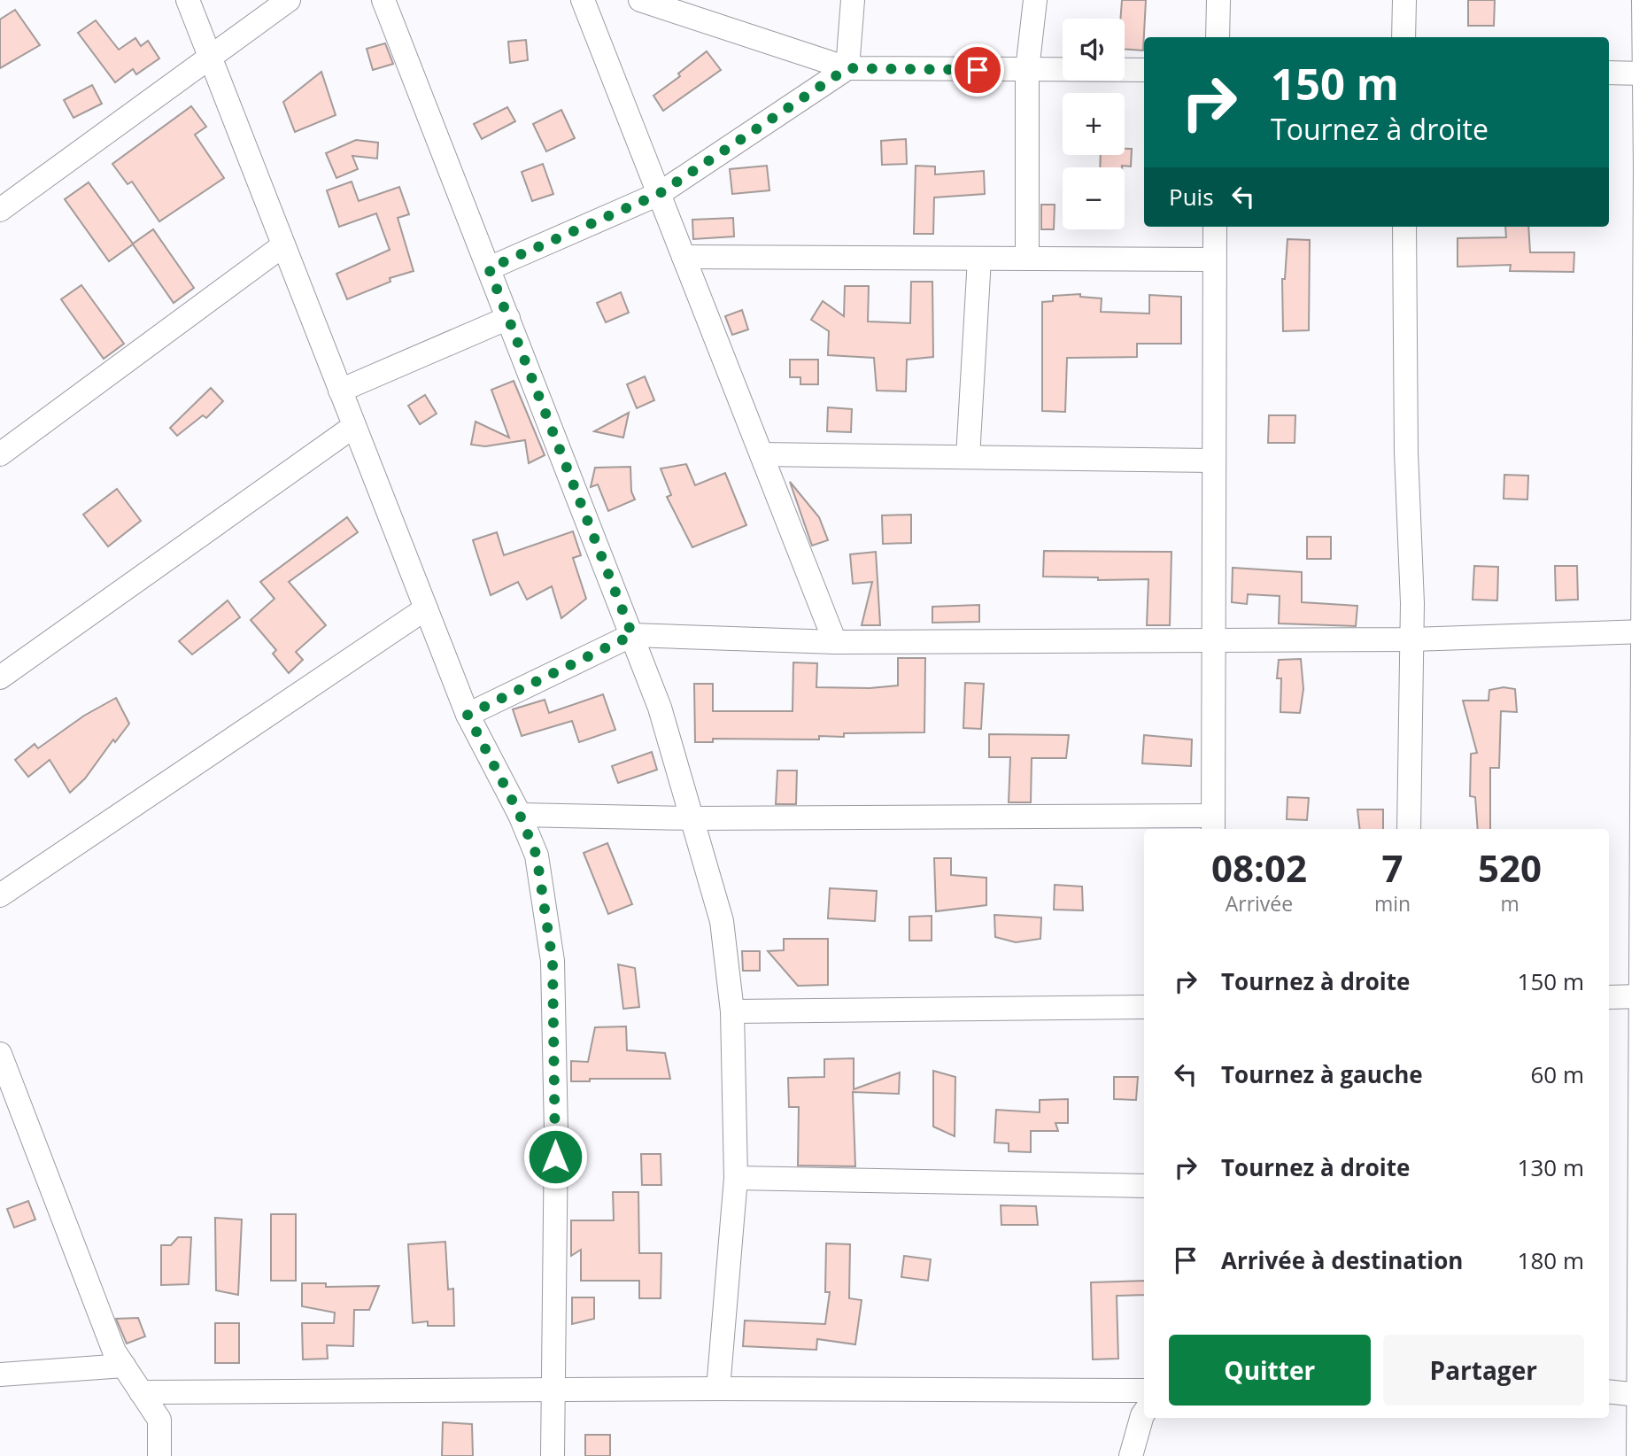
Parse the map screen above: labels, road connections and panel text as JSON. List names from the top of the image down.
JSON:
{
  "page": {
    "map_buttons": ["+", "−"],
    "turn": ["150 m", "Tournez à droite"],
    "then": "Puis",
    "eta": [
      "08:02",
      "Arrivée",
      "7",
      "min",
      "520",
      "m"
    ],
    "list": [
      {
        "name": "Tournez à droite",
        "value": "150 m"
      },
      {
        "name": "Tournez à gauche",
        "value": "60 m"
      },
      {
        "name": "Tournez à droite",
        "value": "130 m"
      },
      {
        "name": "Arrivée à destination",
        "value": "180 m"
      }
    ],
    "buttons": ["Quitter", "Partager"]
  }
}
